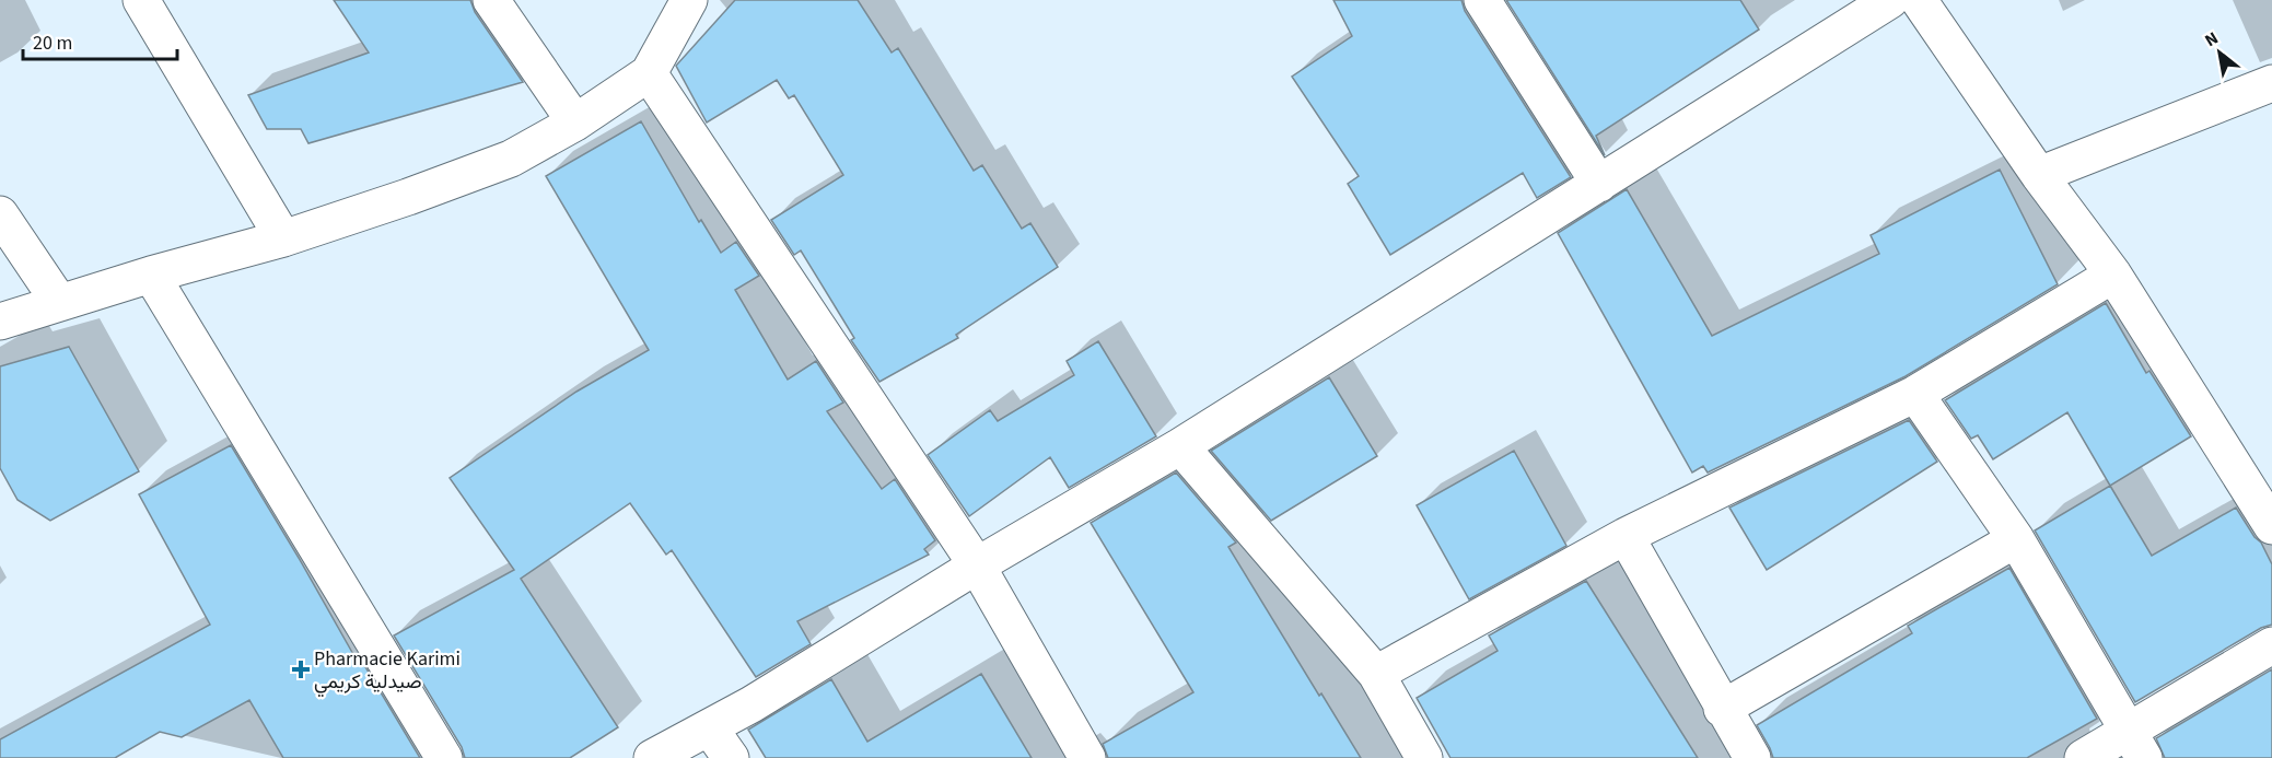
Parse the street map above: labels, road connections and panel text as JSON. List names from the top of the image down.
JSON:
{
  "places": {
    "health": ["Pharmacie Karimi صيدلية كريمي"]
  },
  "scale_bar": "20 m",
  "north": "top left"
}
